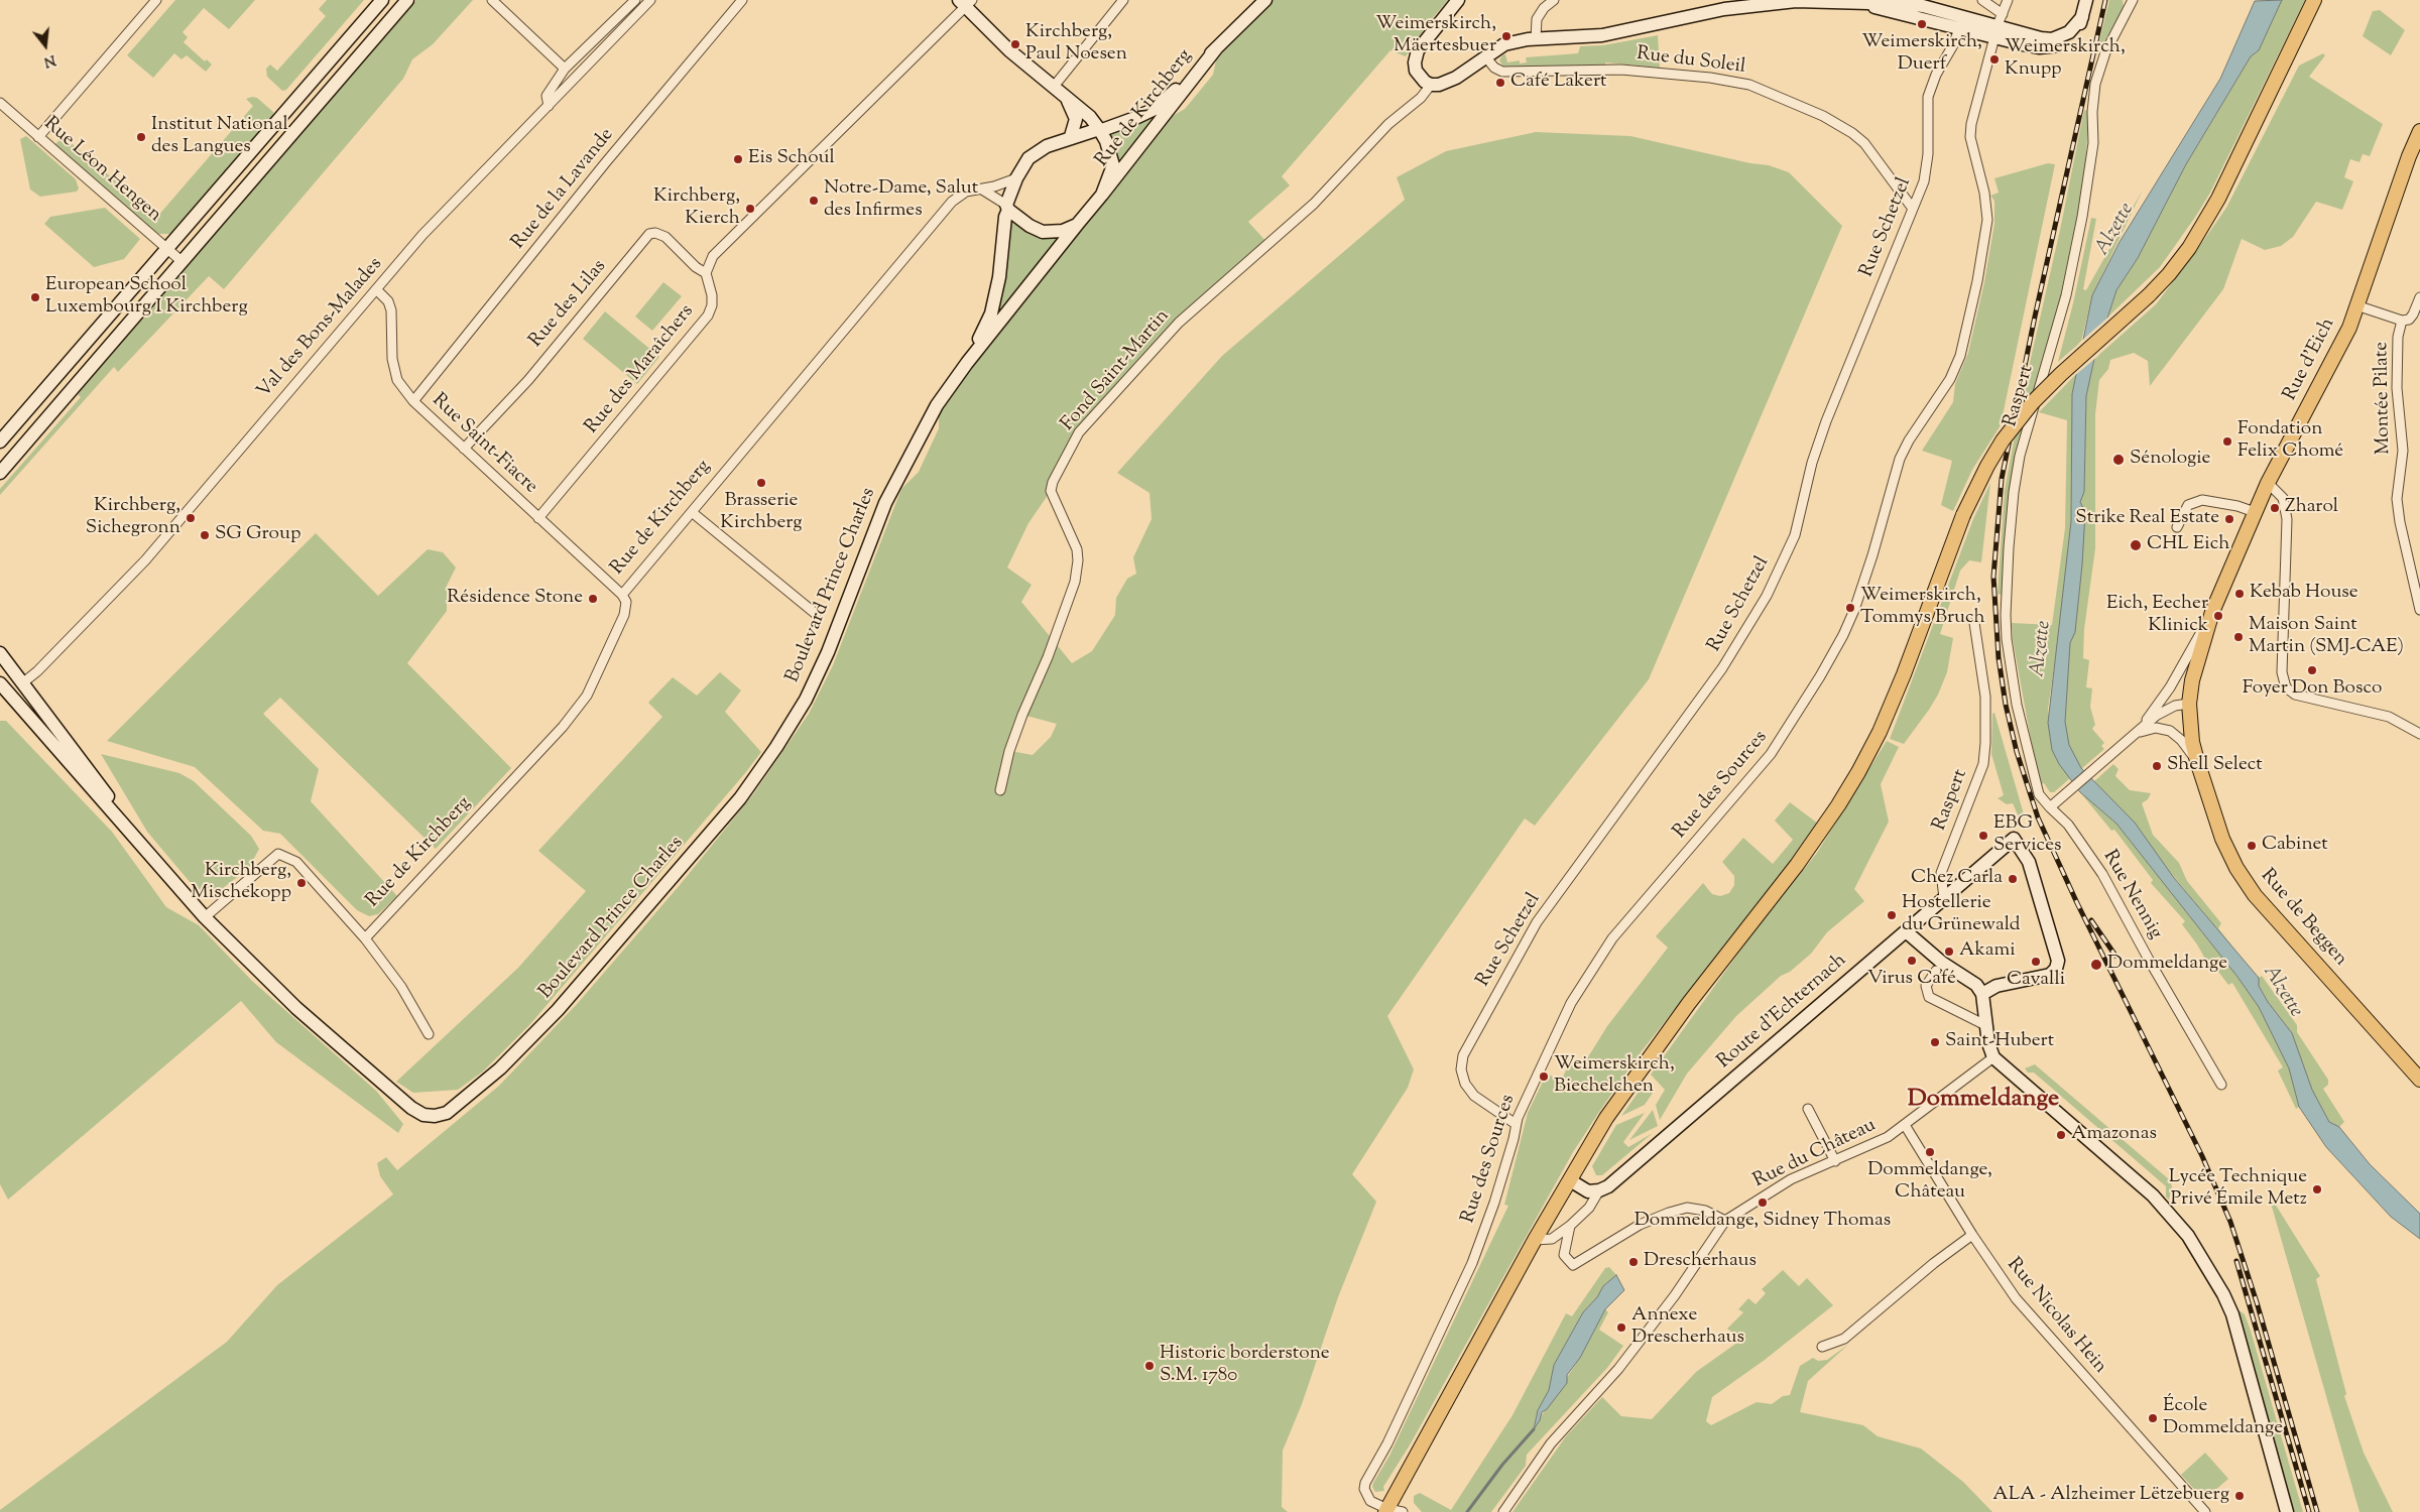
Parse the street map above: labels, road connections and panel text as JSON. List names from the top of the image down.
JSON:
{
  "streets": {
    "main road": [
      "Rue de Kirchberg",
      "Rue d'Eich",
      "Boulevard Prince Charles",
      "Rue de Beggen",
      "Route d'Echternach"
    ],
    "street": [
      "Rue du Soleil",
      "Rue Léon Hengen",
      "Rue de la Lavande",
      "Rue Schetzel",
      "Rue des Lilas",
      "Val des Bons-Malades",
      "Rue des Maraîchers",
      "Fond Saint-Martin",
      "Raspert",
      "Montée Pilate",
      "Rue Saint-Fiacre",
      "Rue des Sources",
      "Rue Nennig",
      "Rue du Château",
      "Rue Nicolas Hein"
    ]
  },
  "crossings": [
    ["Rue du Soleil", "Rue Schetzel"],
    ["Rue de Kirchberg", "Rue Saint-Fiacre"],
    ["Rue de Kirchberg", "Boulevard Prince Charles"],
    ["Rue de la Lavande", "Rue Saint-Fiacre"],
    ["Rue Schetzel", "Rue des Sources"],
    ["Rue des Lilas", "Rue des Maraîchers"],
    ["Rue des Lilas", "Rue Saint-Fiacre"],
    ["Val des Bons-Malades", "Rue Saint-Fiacre"],
    ["Val des Bons-Malades", "Boulevard Prince Charles"],
    ["Rue d'Eich", "Montée Pilate"],
    ["Rue d'Eich", "Rue de Beggen"],
    ["Rue des Maraîchers", "Rue Saint-Fiacre"],
    ["Raspert", "Rue Nennig"],
    ["Raspert", "Route d'Echternach"],
    ["Rue du Château", "Rue Nicolas Hein"]
  ],
  "districts": ["Dommeldange"],
  "water": ["Alzette"],
  "places": [
    "Weimerskirch, Duerf",
    "Weimerskirch, Mäertesbuer",
    "Kirchberg, Paul Noesen",
    "Weimerskirch, Knupp",
    "Café Lakert",
    "Institut National des Langues",
    "Eis Schoul",
    "Notre-Dame, Salut des Infirmes",
    "Kirchberg, Kierch",
    "European School Luxembourg I Kirchberg",
    "Fondation Felix Chomé",
    "Sénologie",
    "Brasserie Kirchberg",
    "Zharol",
    "Kirchberg, Sichegronn",
    "Strike Real Estate",
    "SG Group",
    "CHL Eich",
    "Kebab House",
    "Résidence Stone",
    "Weimerskirch, Tommys Bruch",
    "Eich, Eecher Klinick",
    "Maison Saint Martin (SMJ-CAE)",
    "Foyer Don Bosco",
    "Shell Select",
    "EBG Services",
    "Cabinet",
    "Chez Carla",
    "Kirchberg, Mischekopp",
    "Hostellerie du Grünewald",
    "Akami",
    "Virus Café",
    "Cavalli",
    "Dommeldange",
    "Saint-Hubert",
    "Weimerskirch, Biechelchen",
    "Amazonas",
    "Dommeldange, Château",
    "Lycée Technique Privé Émile Metz",
    "Dommeldange, Sidney Thomas",
    "Drescherhaus",
    "Annexe Drescherhaus",
    "Historic borderstone S.M. 1780",
    "École Dommeldange",
    "ALA - Alzheimer Lëtzebuerg"
  ],
  "north": "bottom"
}
